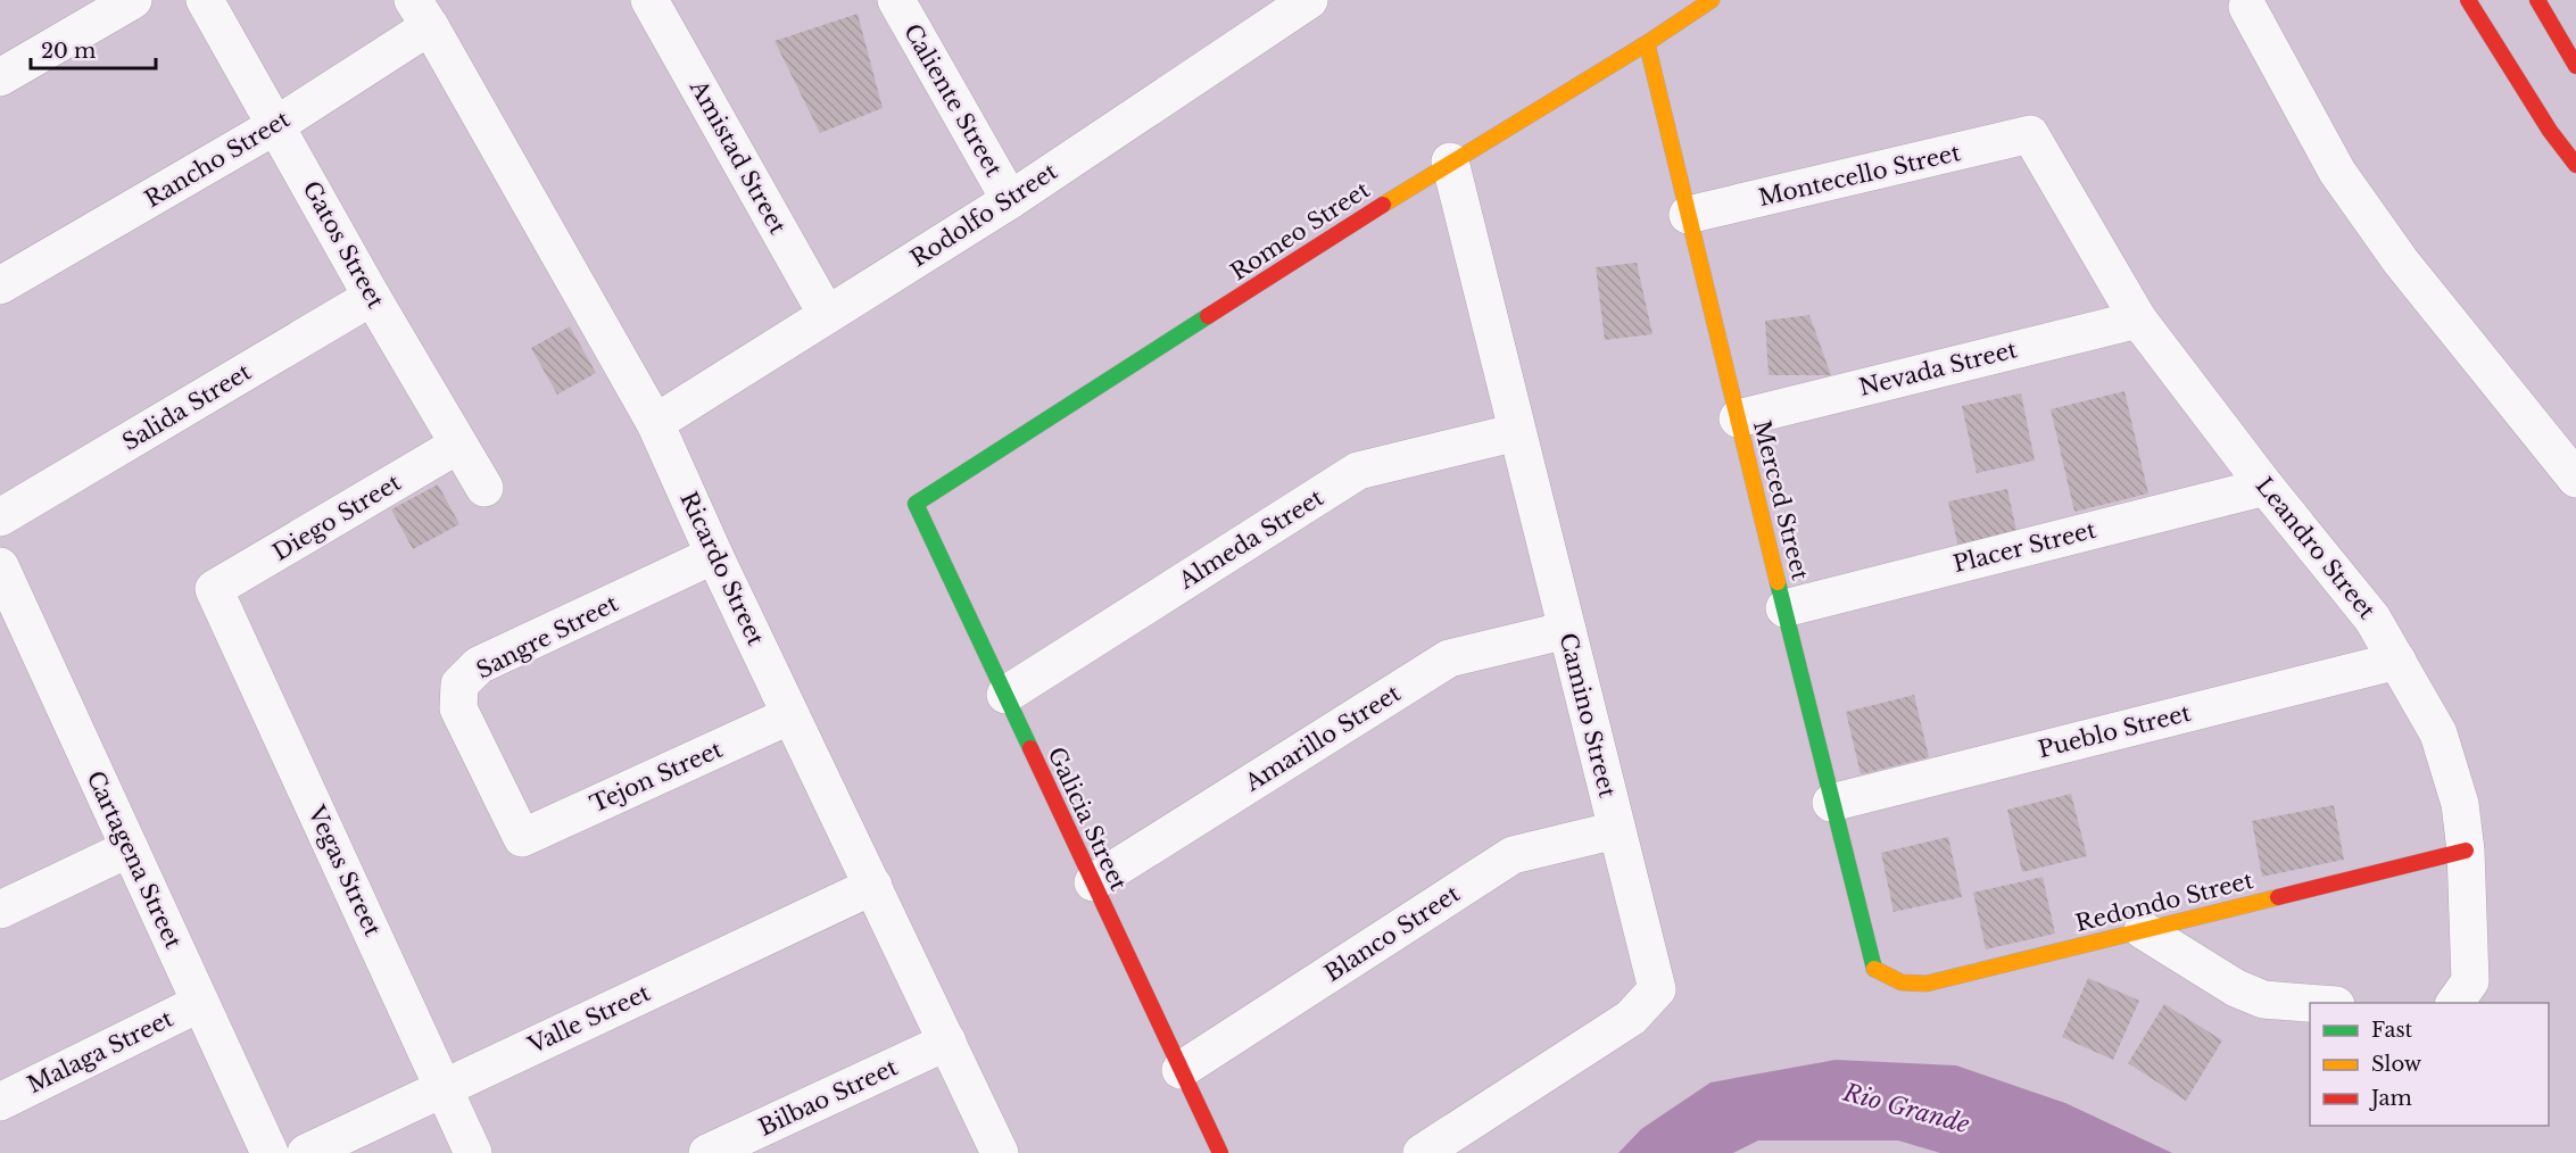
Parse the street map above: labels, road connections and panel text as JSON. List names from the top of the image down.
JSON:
{
  "streets": {
    "street": [
      "Caliente Street",
      "Amistad Street",
      "Rancho Street",
      "Montecello Street",
      "Rodolfo Street",
      "Romeo Street",
      "Gatos Street",
      "Nevada Street",
      "Salida Street",
      "Merced Street",
      "Diego Street",
      "Almeda Street",
      "Placer Street",
      "Leandro Street",
      "Ricardo Street",
      "Sangre Street",
      "Camino Street",
      "Pueblo Street",
      "Amarillo Street",
      "Tejon Street",
      "Galicia Street",
      "Cartagena Street",
      "Vegas Street",
      "Redondo Street",
      "Blanco Street",
      "Valle Street",
      "Malaga Street",
      "Bilbao Street"
    ]
  },
  "crossings": [
    ["Caliente Street", "Rodolfo Street"],
    ["Amistad Street", "Rodolfo Street"],
    ["Rancho Street", "Gatos Street"],
    ["Rancho Street", "Ricardo Street"],
    ["Montecello Street", "Merced Street"],
    ["Montecello Street", "Leandro Street"],
    ["Rodolfo Street", "Ricardo Street"],
    ["Romeo Street", "Merced Street"],
    ["Romeo Street", "Camino Street"],
    ["Romeo Street", "Galicia Street"],
    ["Gatos Street", "Salida Street"],
    ["Gatos Street", "Diego Street"],
    ["Nevada Street", "Merced Street"],
    ["Nevada Street", "Leandro Street"],
    ["Merced Street", "Placer Street"],
    ["Merced Street", "Pueblo Street"],
    ["Merced Street", "Redondo Street"],
    ["Diego Street", "Vegas Street"],
    ["Almeda Street", "Camino Street"],
    ["Almeda Street", "Galicia Street"],
    ["Placer Street", "Leandro Street"],
    ["Leandro Street", "Pueblo Street"],
    ["Leandro Street", "Redondo Street"],
    ["Ricardo Street", "Sangre Street"],
    ["Ricardo Street", "Tejon Street"],
    ["Ricardo Street", "Valle Street"],
    ["Ricardo Street", "Bilbao Street"],
    ["Sangre Street", "Tejon Street"],
    ["Camino Street", "Amarillo Street"],
    ["Camino Street", "Blanco Street"],
    ["Amarillo Street", "Galicia Street"],
    ["Galicia Street", "Blanco Street"],
    ["Cartagena Street", "Malaga Street"],
    ["Vegas Street", "Valle Street"]
  ],
  "water": ["Rio Grande"],
  "legend": ["Fast", "Slow", "Jam"],
  "scale_bar": "20 m"
}
